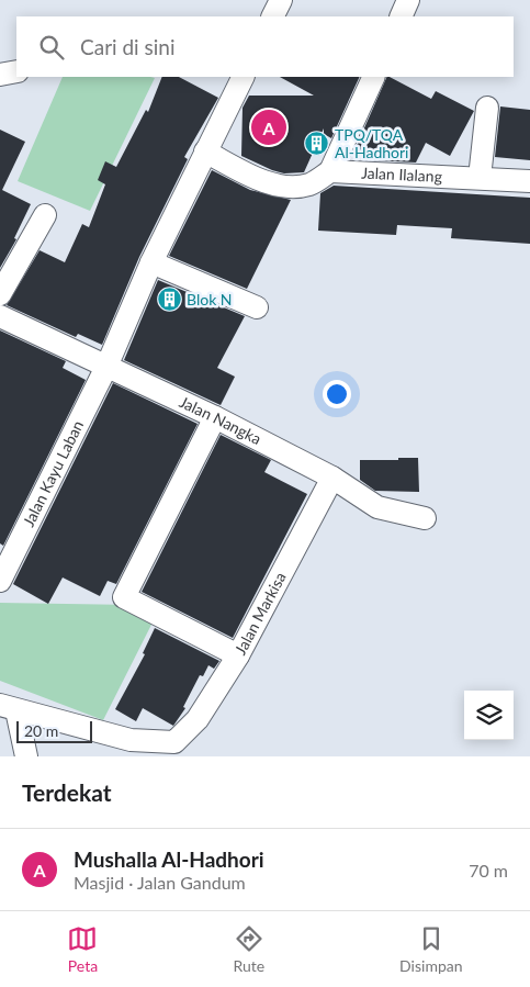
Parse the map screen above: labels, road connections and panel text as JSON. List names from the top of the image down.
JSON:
{
  "streets": {
    "street": [
      "Jalan Ilalang",
      "Jalan Nangka",
      "Jalan Kayu Laban",
      "Jalan Markisa"
    ]
  },
  "crossings": [
    ["Jalan Nangka", "Jalan Kayu Laban"],
    ["Jalan Nangka", "Jalan Markisa"]
  ],
  "places": {
    "building": ["TPQ/TQA Al-Hadhori", "Blok N"]
  },
  "scale_bar": "20 m",
  "page": {
    "search": "Cari di sini",
    "pins": "A",
    "scale": "20 m",
    "heading": "Terdekat",
    "list": [
      {
        "mark": "A",
        "name": "Mushalla Al-Hadhori",
        "note": "Masjid · Jalan Gandum",
        "value": "70 m"
      }
    ],
    "nav": ["Peta", "Rute", "Disimpan"]
  }
}
